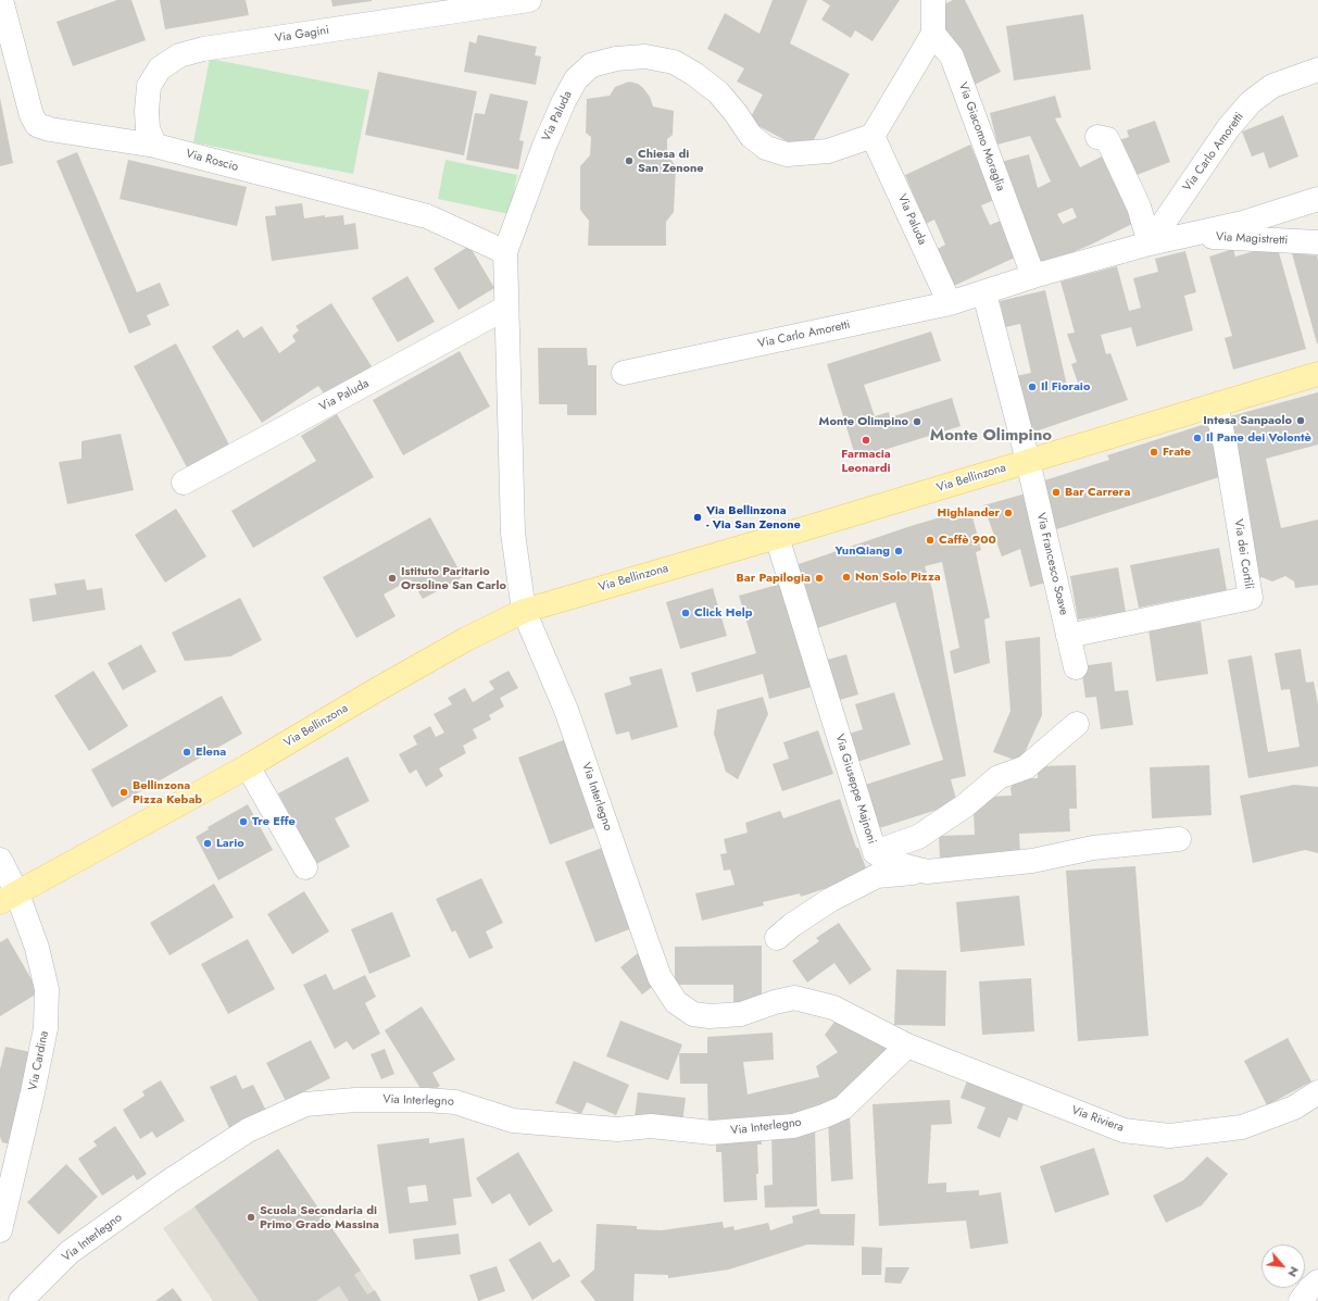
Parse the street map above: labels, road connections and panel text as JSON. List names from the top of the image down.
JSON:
{
  "streets": {
    "main road": ["Via Bellinzona"],
    "street": [
      "Via Gagini",
      "Via Paluda",
      "Via Giacomo Moraglia",
      "Via Carlo Amoretti",
      "Via Roscio",
      "Via Magistretti",
      "Via dei Cortili",
      "Via Francesco Soave",
      "Via Giuseppe Majnoni",
      "Via Interlegno",
      "Via Cardina",
      "Via Riviera"
    ]
  },
  "crossings": [
    ["Via Gagini", "Via Roscio"],
    ["Via Paluda", "Via Carlo Amoretti"],
    ["Via Paluda", "Via Roscio"],
    ["Via Paluda", "Via Bellinzona"],
    ["Via Paluda", "Via Interlegno"],
    ["Via Giacomo Moraglia", "Via Carlo Amoretti"],
    ["Via Carlo Amoretti", "Via Magistretti"],
    ["Via Bellinzona", "Via dei Cortili"],
    ["Via Bellinzona", "Via Francesco Soave"],
    ["Via Bellinzona", "Via Giuseppe Majnoni"],
    ["Via Bellinzona", "Via Interlegno"],
    ["Via Bellinzona", "Via Cardina"],
    ["Via dei Cortili", "Via Francesco Soave"],
    ["Via Interlegno", "Via Riviera"]
  ],
  "districts": ["Monte Olimpino"],
  "places": [
    "Chiesa di San Zenone",
    "Il Fioraio",
    "Intesa Sanpaolo",
    "Monte Olimpino",
    "Il Pane dei Volontè",
    "Farmacia Leonardi",
    "Frate",
    "Bar Carrera",
    "Highlander",
    "Via Bellinzona - Via San Zenone",
    "Caffè 900",
    "YunQiang",
    "Non Solo Pizza",
    "Istituto Paritario Orsoline San Carlo",
    "Bar Papilogia",
    "Click Help",
    "Elena",
    "Bellinzona Pizza Kebab",
    "Tre Effe",
    "Lario",
    "Scuola Secondaria di Primo Grado Massina"
  ],
  "north": "bottom right"
}
